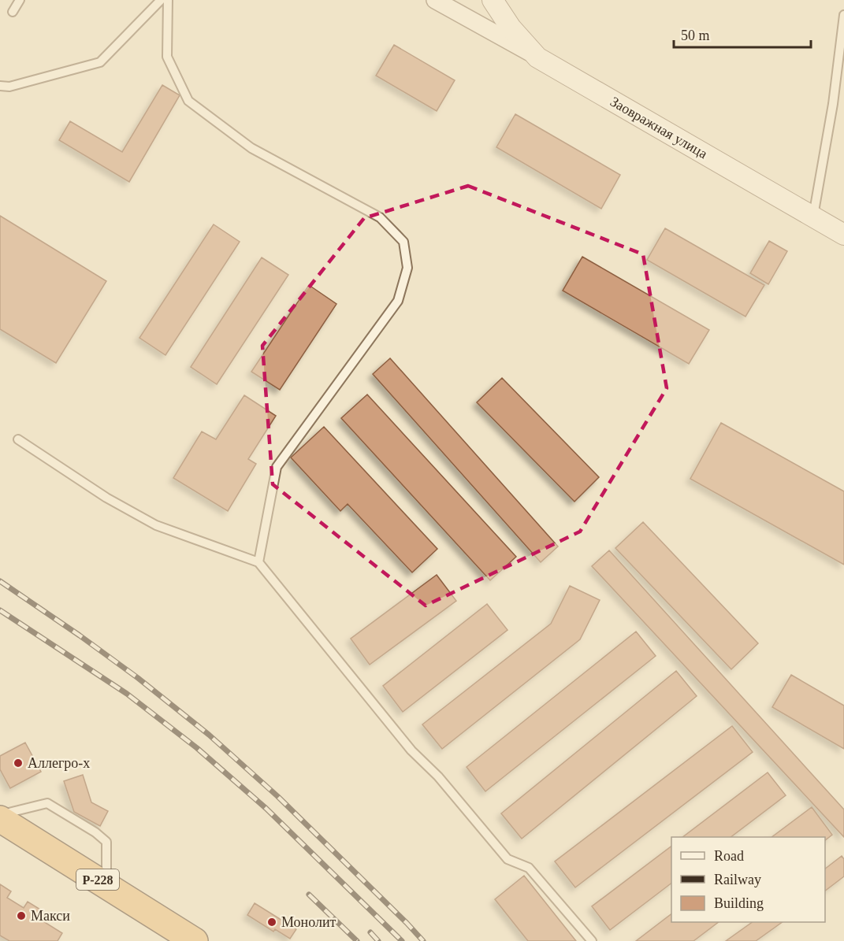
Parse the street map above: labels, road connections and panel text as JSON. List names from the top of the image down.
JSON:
{
  "streets": {
    "highway": ["Р-228"],
    "street": ["Заовражная улица"]
  },
  "places": ["Аллегро-х", "Макси", "Монолит"],
  "legend": ["Road", "Railway", "Building"],
  "scale_bar": "50 m"
}
